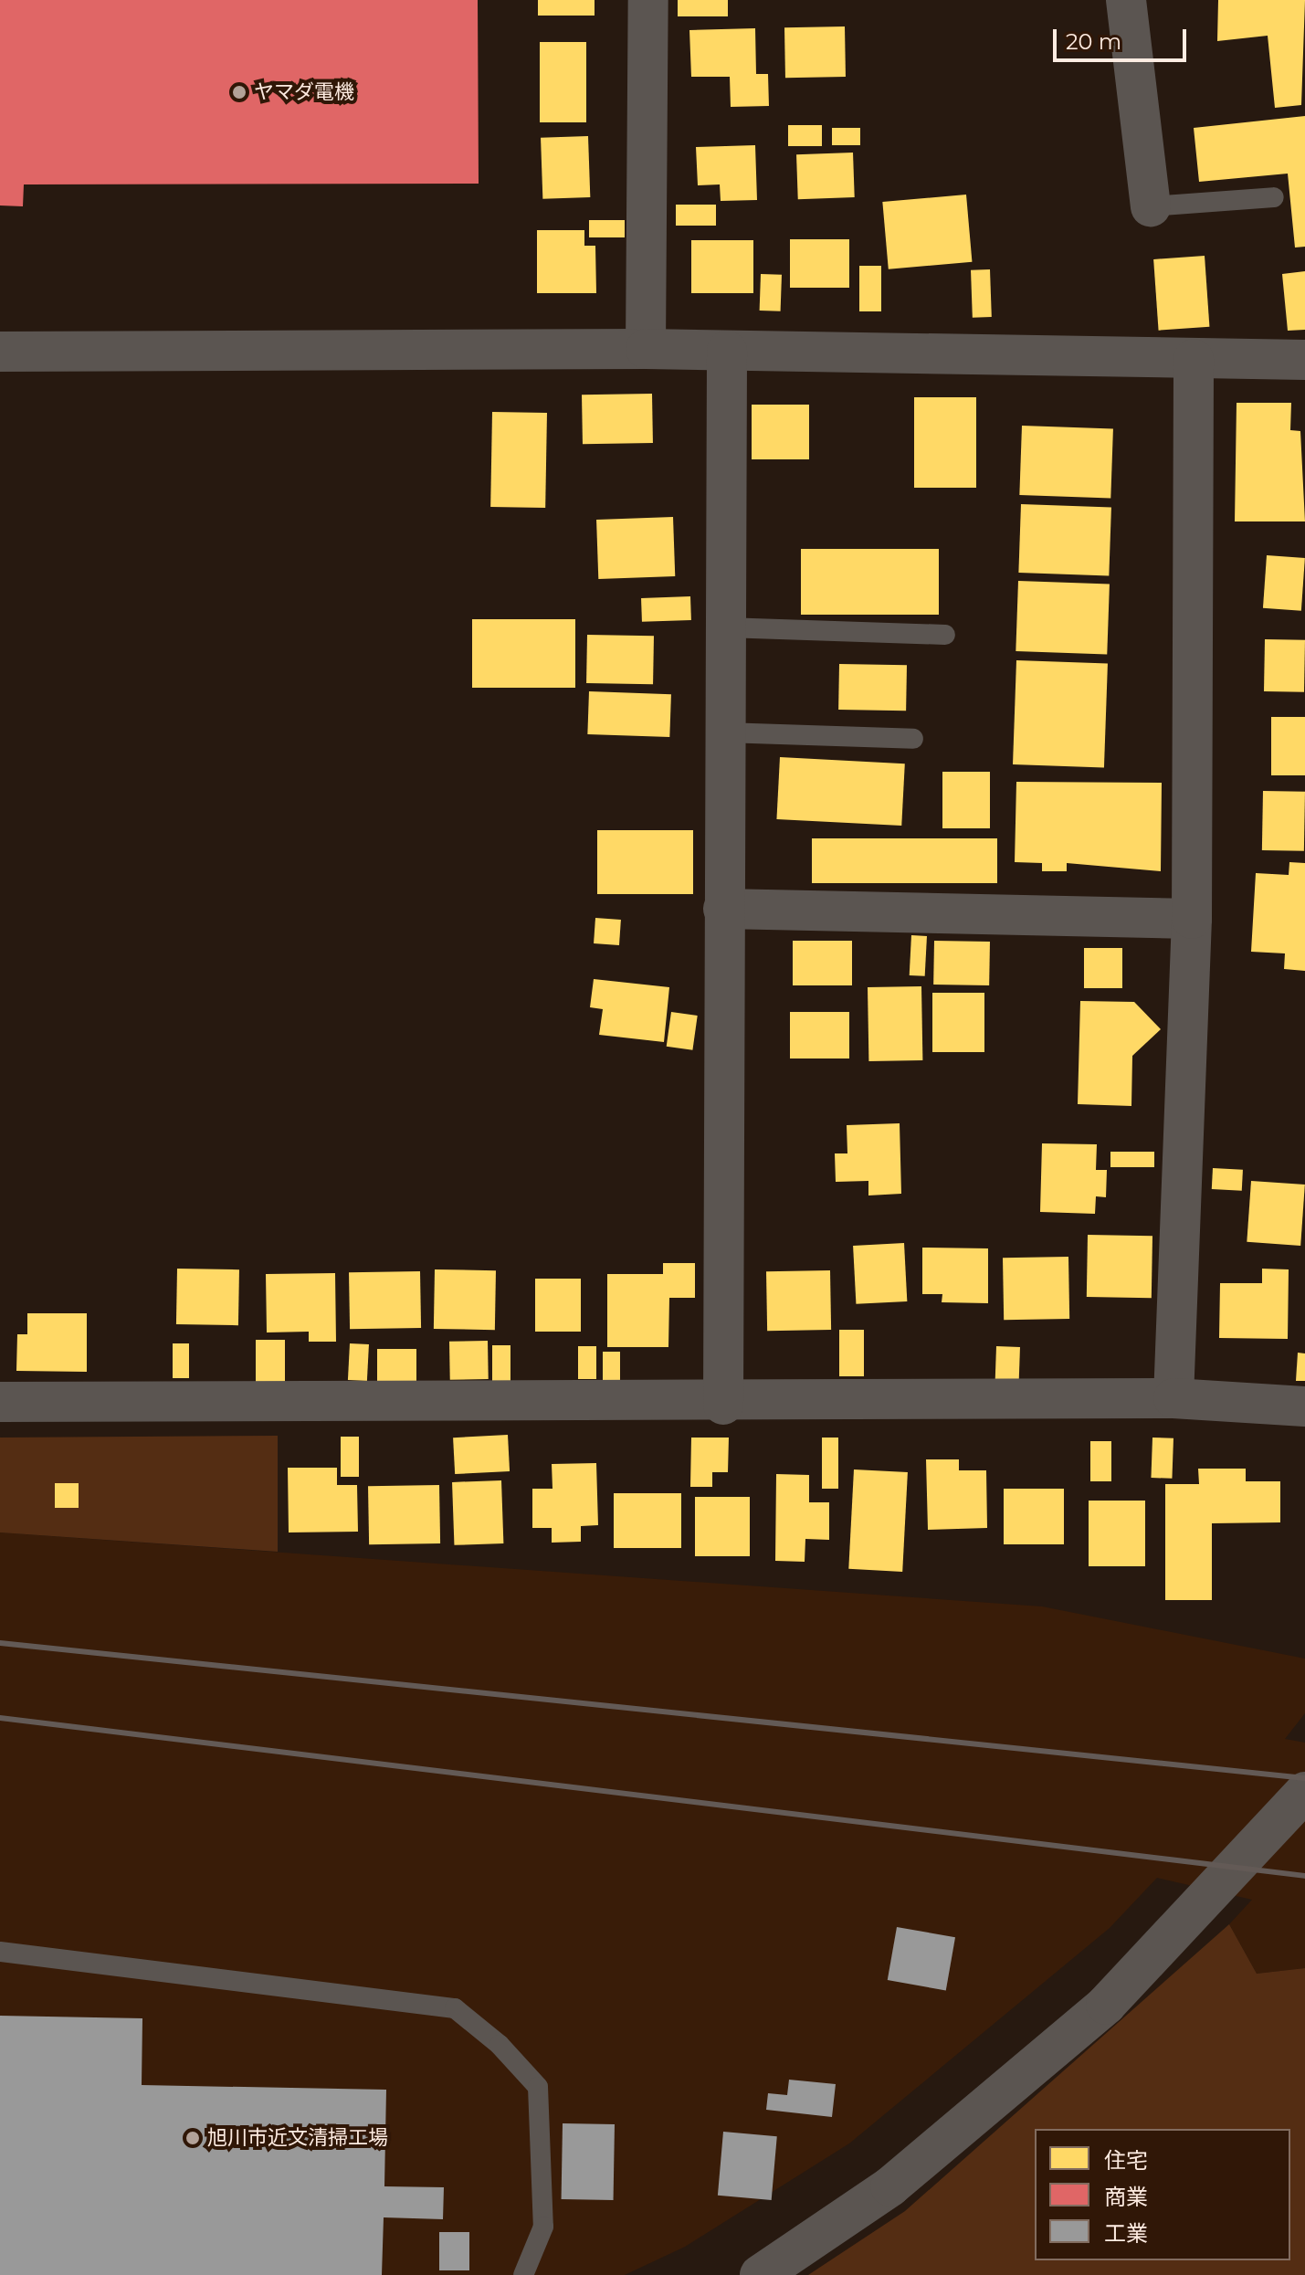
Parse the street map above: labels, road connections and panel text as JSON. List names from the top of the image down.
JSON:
{
  "places": ["ヤマダ電機", "旭川市近文清掃工場"],
  "legend": ["住宅", "商業", "工業"],
  "scale_bar": "20 m"
}
